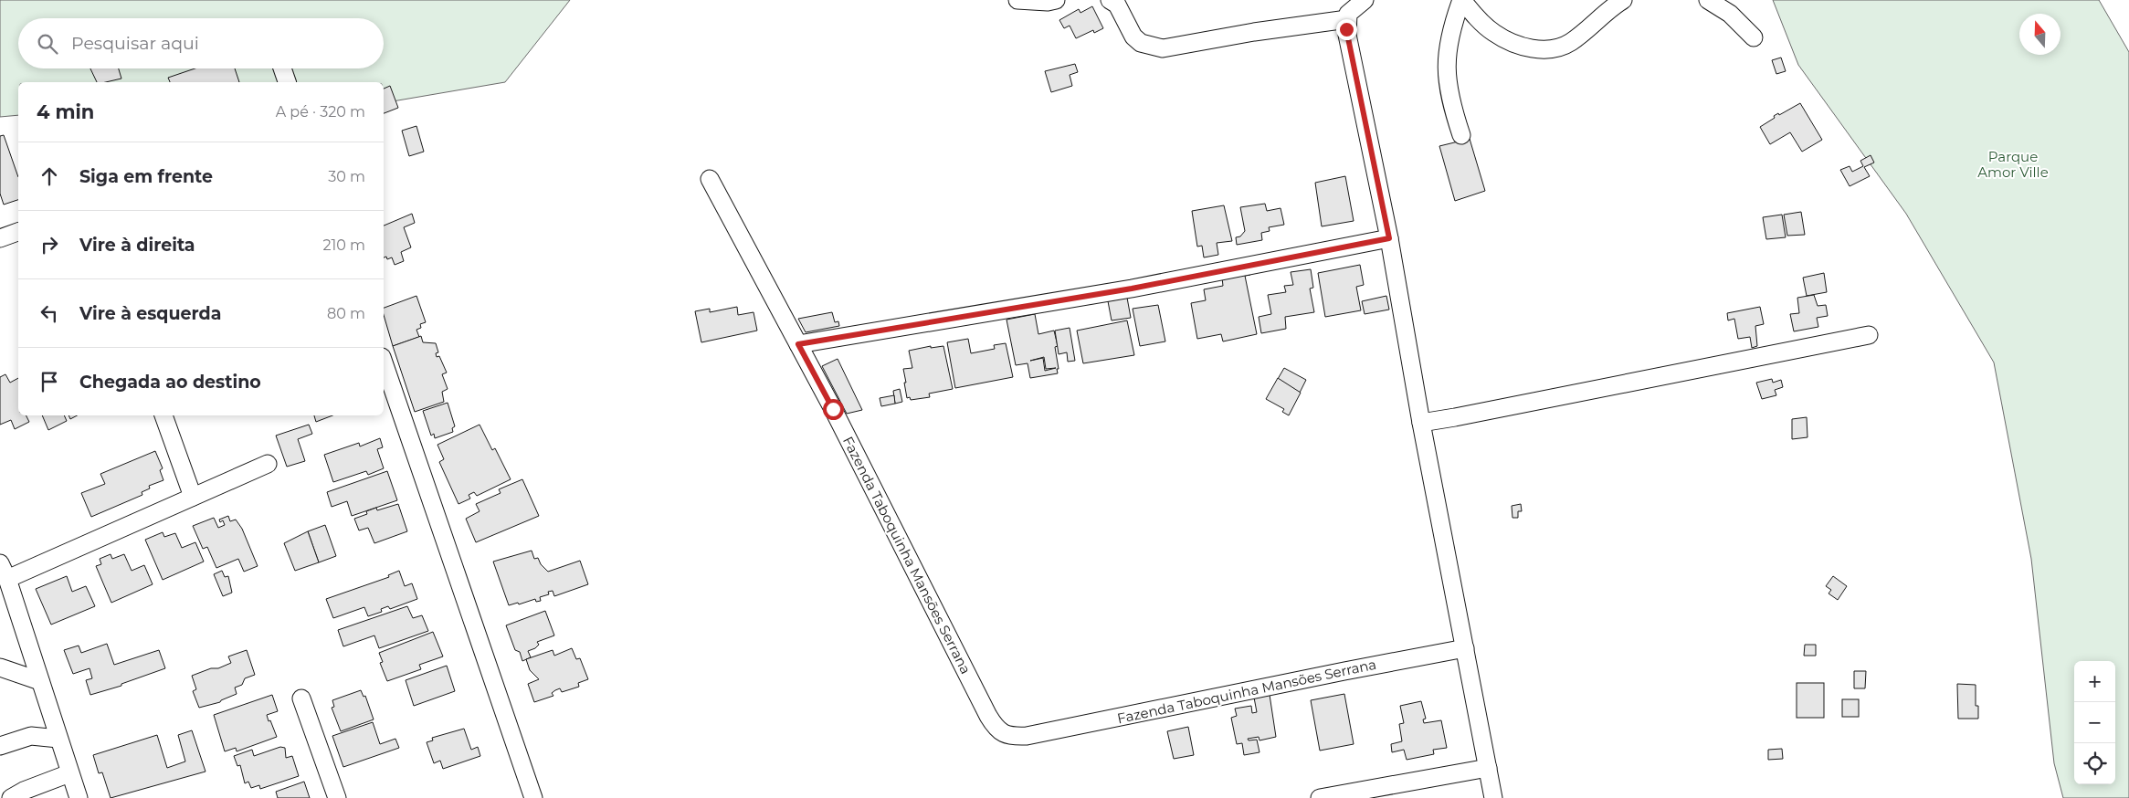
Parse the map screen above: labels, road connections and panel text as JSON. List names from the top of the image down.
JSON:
{
  "streets": {
    "street": ["Fazenda Taboquinha Mansões Serrana"]
  },
  "parks": ["Parque Amor Ville"],
  "north": "top",
  "page": {
    "search": "Pesquisar aqui",
    "heading": ["4 min", "A pé · 320 m"],
    "list": [
      ["Siga em frente", "30 m"],
      ["Vire à direita", "210 m"],
      ["Vire à esquerda", "80 m"],
      "Chegada ao destino"
    ],
    "map_buttons": ["+", "−"]
  }
}
